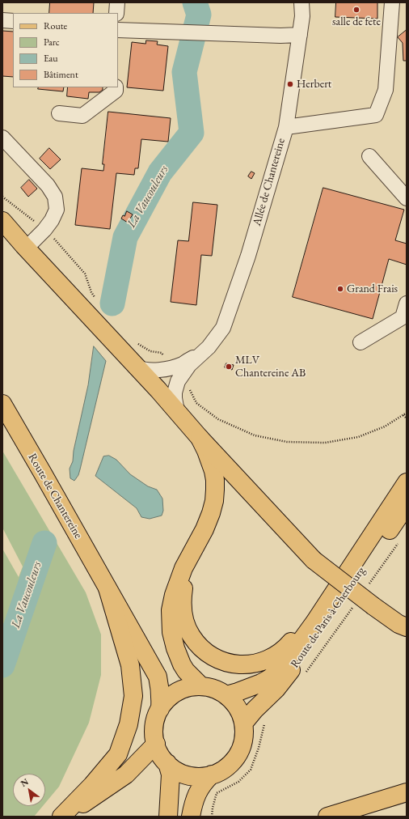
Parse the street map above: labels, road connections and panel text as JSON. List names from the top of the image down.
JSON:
{
  "streets": {
    "main road": ["Route de Chantereine", "Route de Paris à Cherbourg"],
    "street": ["Allée de Chantereine"]
  },
  "water": ["La Vaucouleurs"],
  "places": [
    "salle de fete",
    "Herbert",
    "Grand Frais",
    "MLV Chantereine AB"
  ],
  "legend": [
    "Route",
    "Parc",
    "Eau",
    "Bâtiment"
  ],
  "north": "top left"
}
